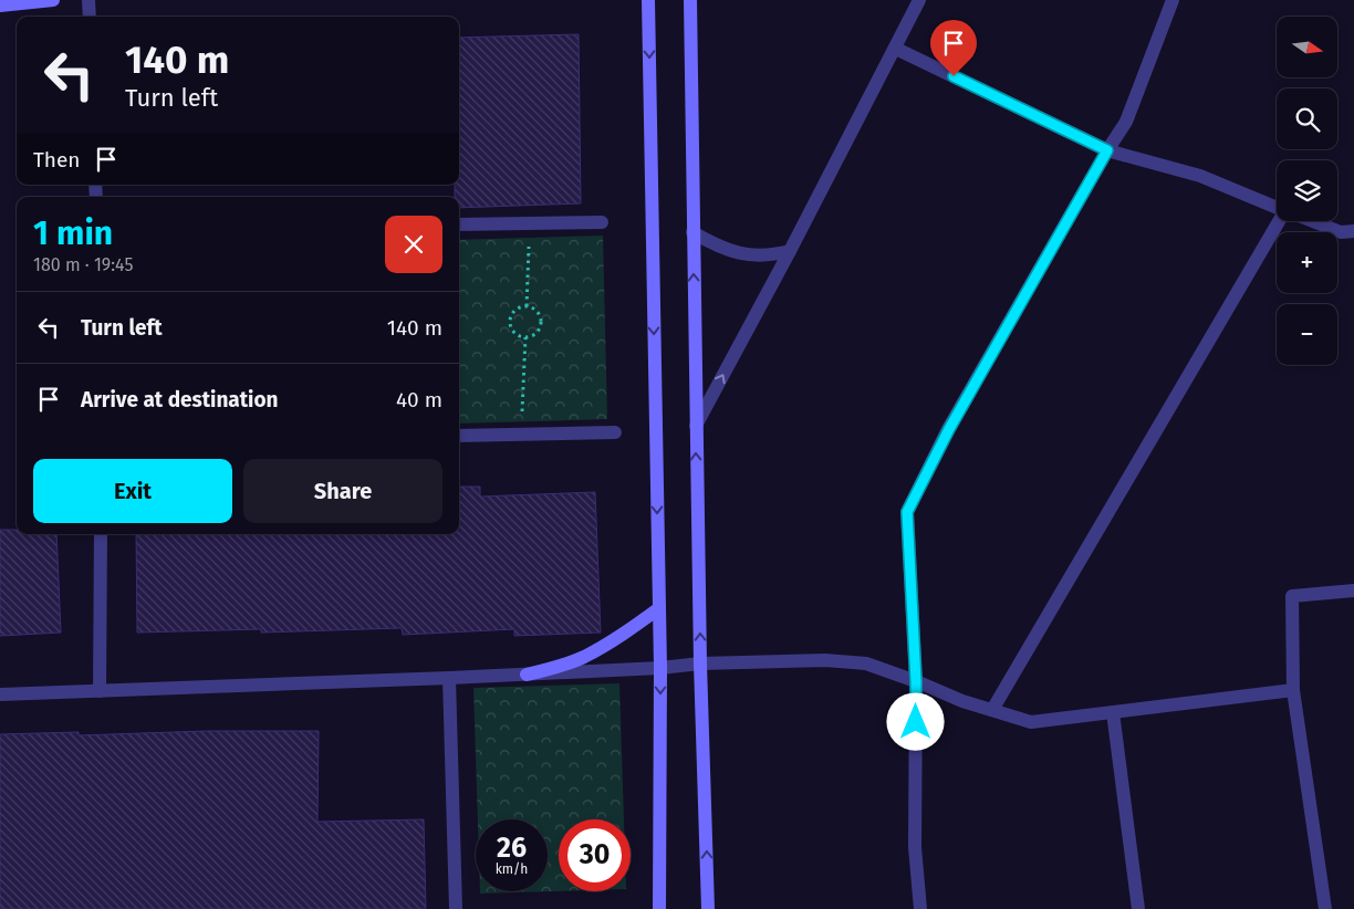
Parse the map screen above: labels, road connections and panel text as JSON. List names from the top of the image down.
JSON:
{
  "north": "right",
  "page": {
    "map_buttons": ["+", "−"],
    "turn": ["140 m", "Turn left"],
    "then": "Then",
    "heading": ["1 min", "180 m · 19:45"],
    "list": [
      {
        "name": "Turn left",
        "value": "140 m"
      },
      {
        "name": "Arrive at destination",
        "value": "40 m"
      }
    ],
    "buttons": ["Exit", "Share"],
    "speed": "26 km/h",
    "limit": "30"
  }
}
